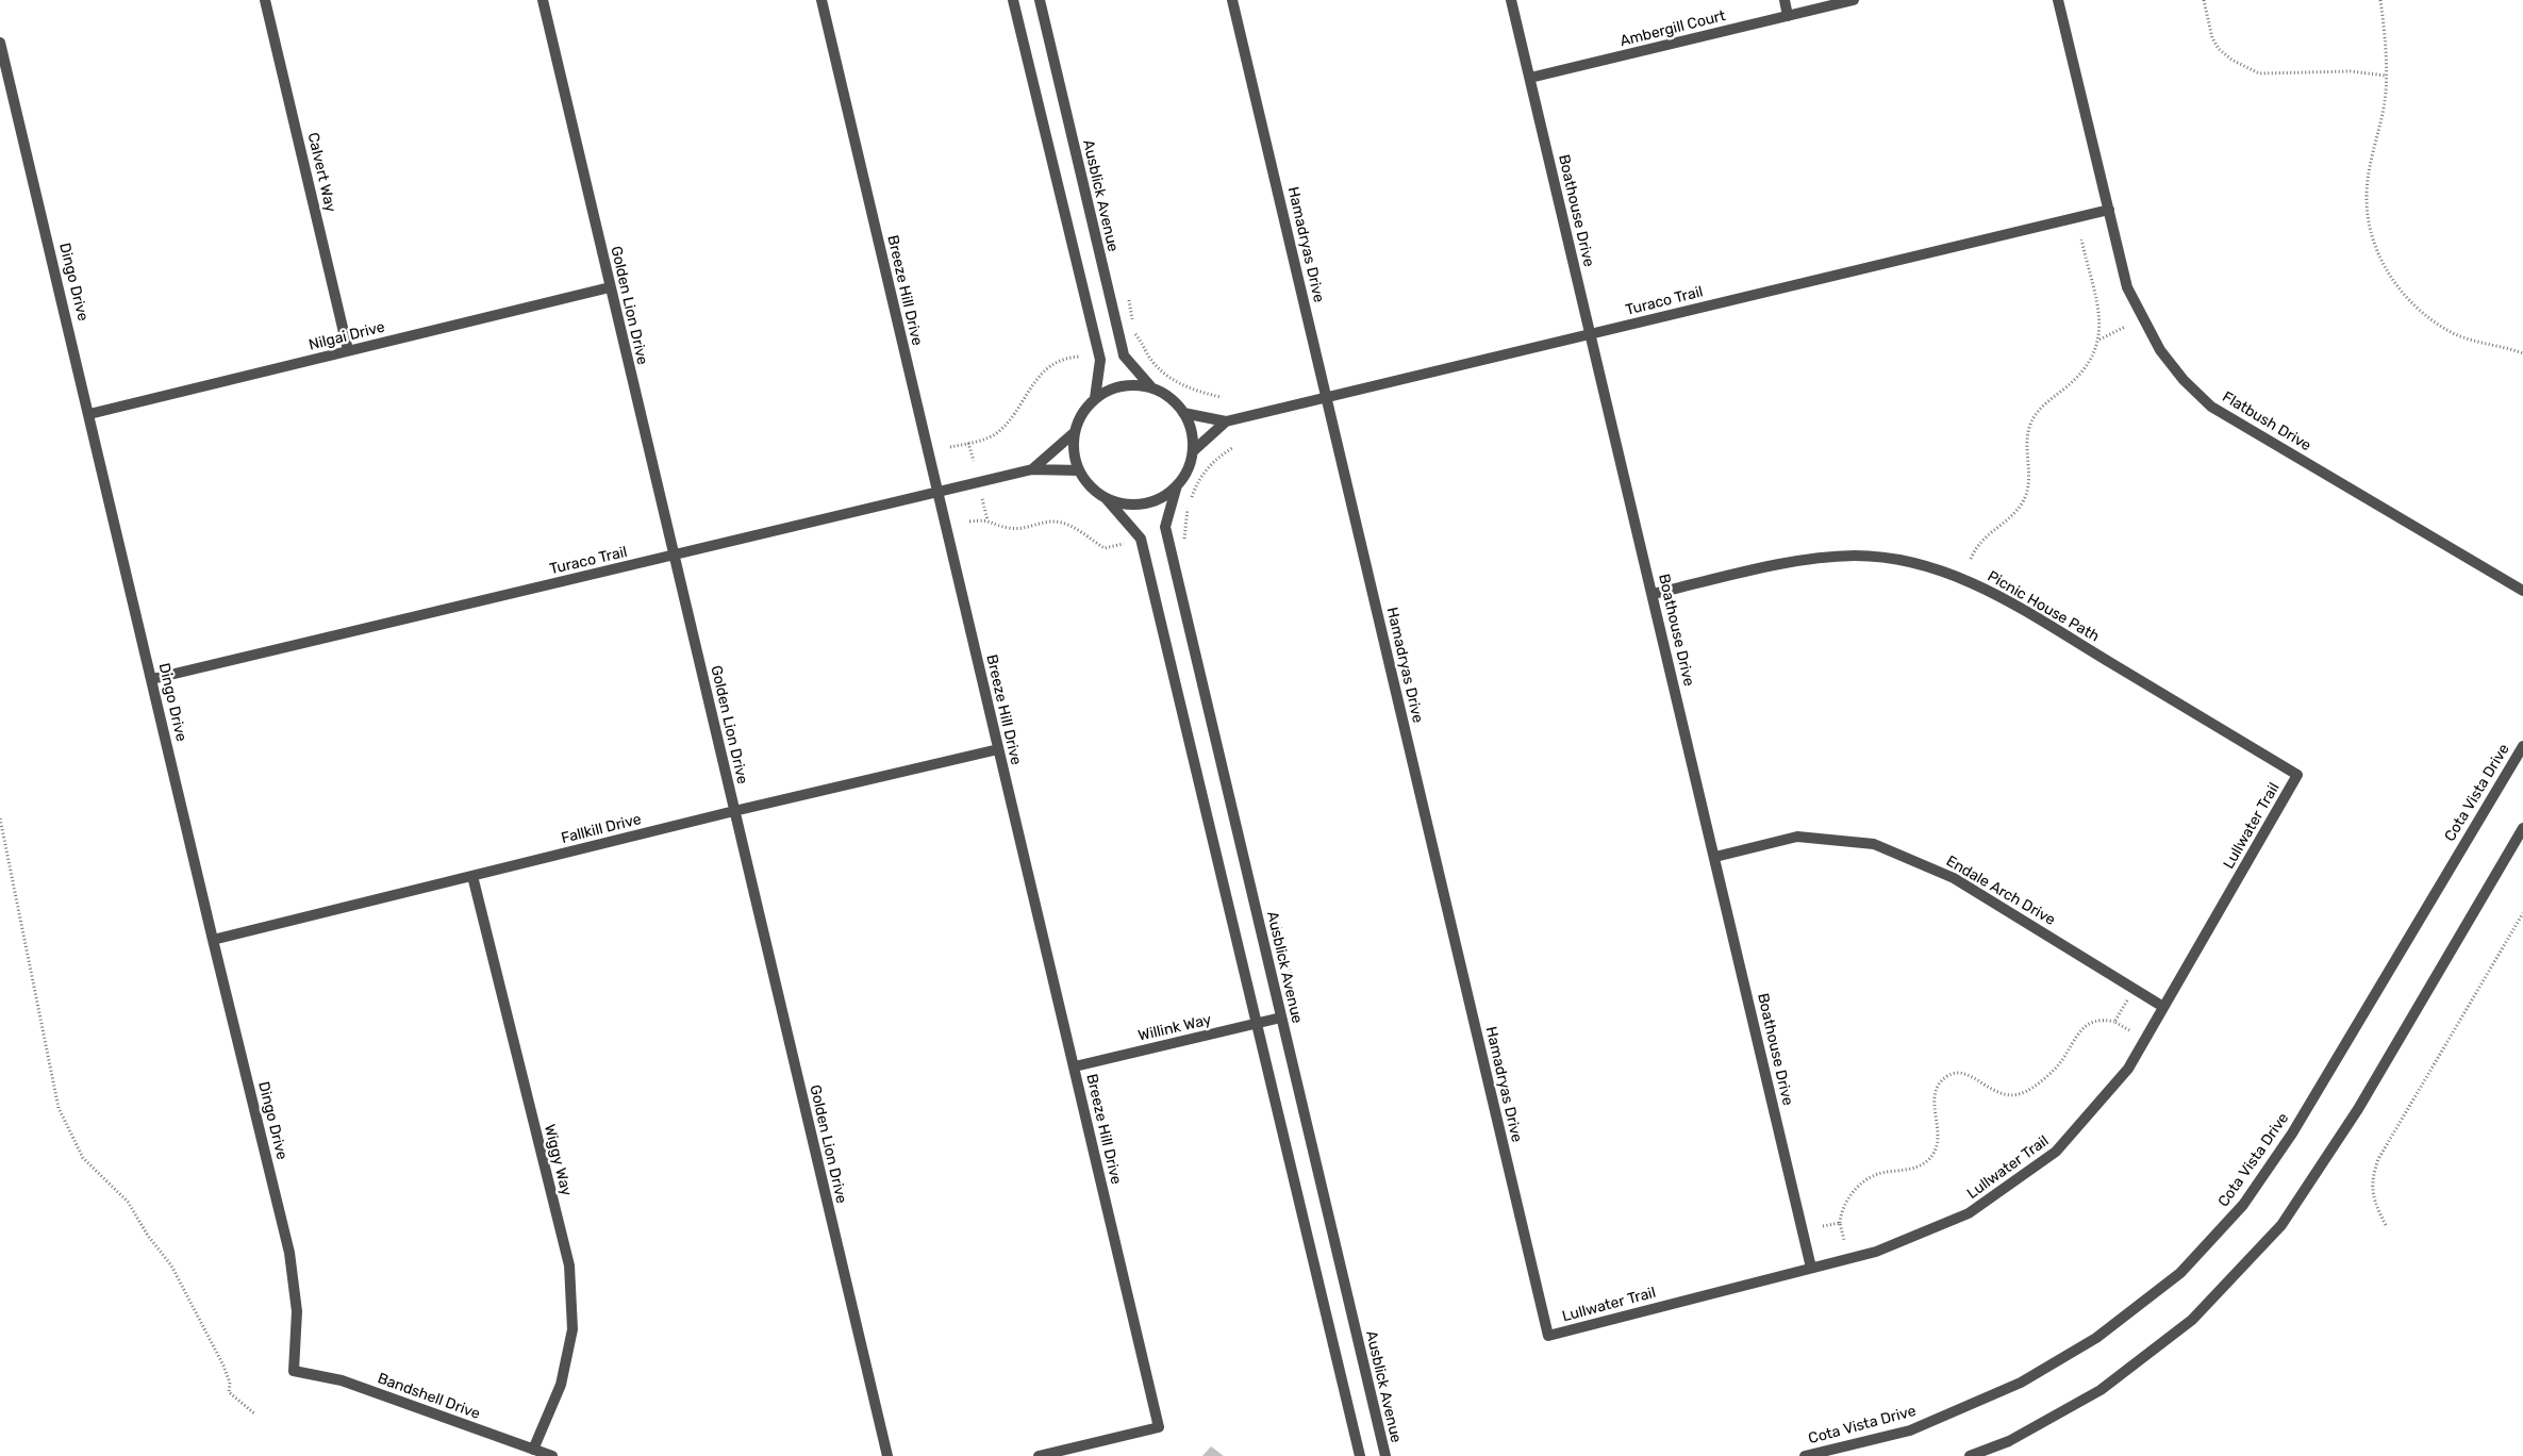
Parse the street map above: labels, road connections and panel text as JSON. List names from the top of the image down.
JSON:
{
  "streets": {
    "street": [
      "Ambergill Court",
      "Calvert Way",
      "Ausblick Avenue",
      "Boathouse Drive",
      "Hamadryas Drive",
      "Dingo Drive",
      "Breeze Hill Drive",
      "Turaco Trail",
      "Golden Lion Drive",
      "Nilgai Drive",
      "Flatbush Drive",
      "Picnic House Path",
      "Cota Vista Drive",
      "Lullwater Trail",
      "Fallkill Drive",
      "Endale Arch Drive",
      "Willink Way",
      "Wiggy Way",
      "Bandshell Drive"
    ]
  },
  "crossings": [
    ["Ambergill Court", "Boathouse Drive"],
    ["Calvert Way", "Nilgai Drive"],
    ["Ausblick Avenue", "Turaco Trail"],
    ["Ausblick Avenue", "Willink Way"],
    ["Boathouse Drive", "Turaco Trail"],
    ["Boathouse Drive", "Picnic House Path"],
    ["Boathouse Drive", "Lullwater Trail"],
    ["Boathouse Drive", "Endale Arch Drive"],
    ["Hamadryas Drive", "Turaco Trail"],
    ["Hamadryas Drive", "Lullwater Trail"],
    ["Dingo Drive", "Turaco Trail"],
    ["Dingo Drive", "Nilgai Drive"],
    ["Dingo Drive", "Fallkill Drive"],
    ["Dingo Drive", "Bandshell Drive"],
    ["Breeze Hill Drive", "Turaco Trail"],
    ["Breeze Hill Drive", "Fallkill Drive"],
    ["Breeze Hill Drive", "Willink Way"],
    ["Turaco Trail", "Golden Lion Drive"],
    ["Turaco Trail", "Flatbush Drive"],
    ["Golden Lion Drive", "Nilgai Drive"],
    ["Golden Lion Drive", "Fallkill Drive"],
    ["Picnic House Path", "Lullwater Trail"],
    ["Lullwater Trail", "Endale Arch Drive"],
    ["Fallkill Drive", "Wiggy Way"],
    ["Wiggy Way", "Bandshell Drive"]
  ]
}
